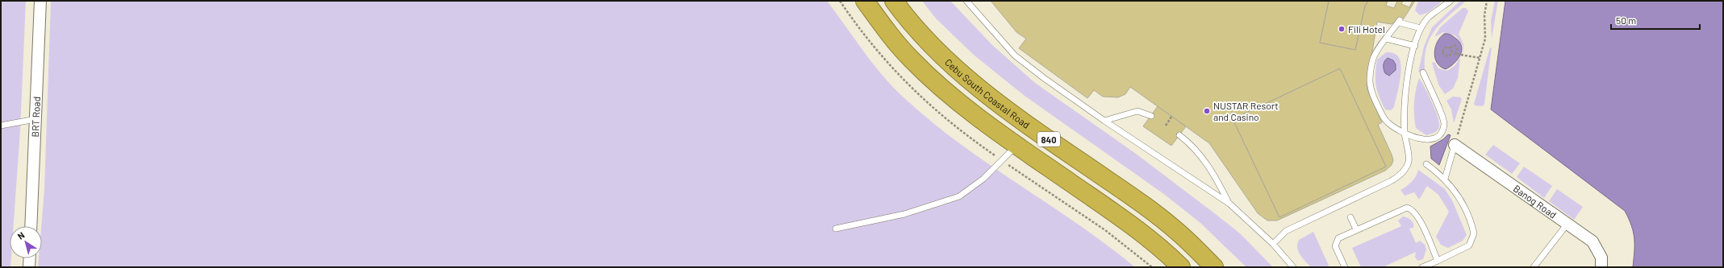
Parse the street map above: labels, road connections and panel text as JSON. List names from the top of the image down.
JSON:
{
  "streets": {
    "highway": ["Cebu South Coastal Road", "840"],
    "street": ["BRT Road", "Banog Road"]
  },
  "places": ["Fili Hotel", "NUSTAR Resort and Casino"],
  "scale_bar": "50 m",
  "north": "top left"
}
